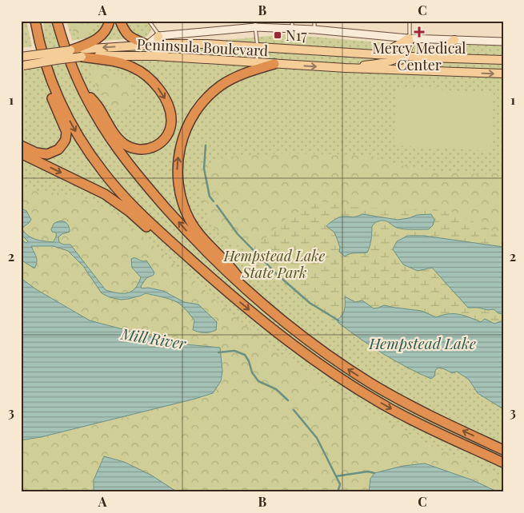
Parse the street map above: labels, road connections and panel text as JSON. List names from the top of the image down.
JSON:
{
  "streets": {
    "main road": ["Peninsula Boulevard"]
  },
  "water": ["Mill River", "Hempstead Lake"],
  "parks": ["Hempstead Lake State Park"],
  "places": {
    "health": ["Mercy Medical Center"],
    "transit": ["N17"]
  },
  "grid": {
    "columns": ["A", "B", "C"],
    "rows": ["1", "2", "3"]
  }
}
